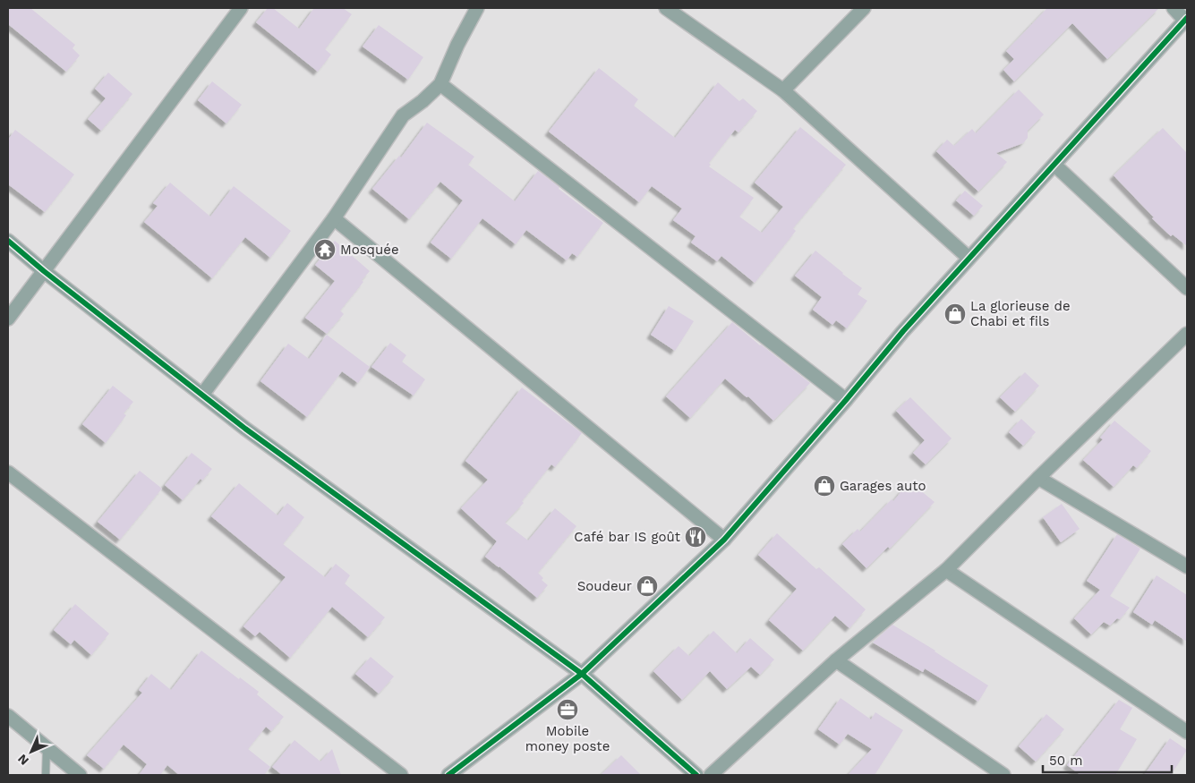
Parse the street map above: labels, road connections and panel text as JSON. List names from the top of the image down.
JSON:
{
  "places": {
    "temple": ["Mosquée"],
    "shop": ["La glorieuse de Chabi et fils", "Garages auto", "Soudeur"],
    "restaurant": ["Café bar IS goût"],
    "office": ["Mobile money poste"]
  },
  "scale_bar": "50 m",
  "north": "bottom left"
}
